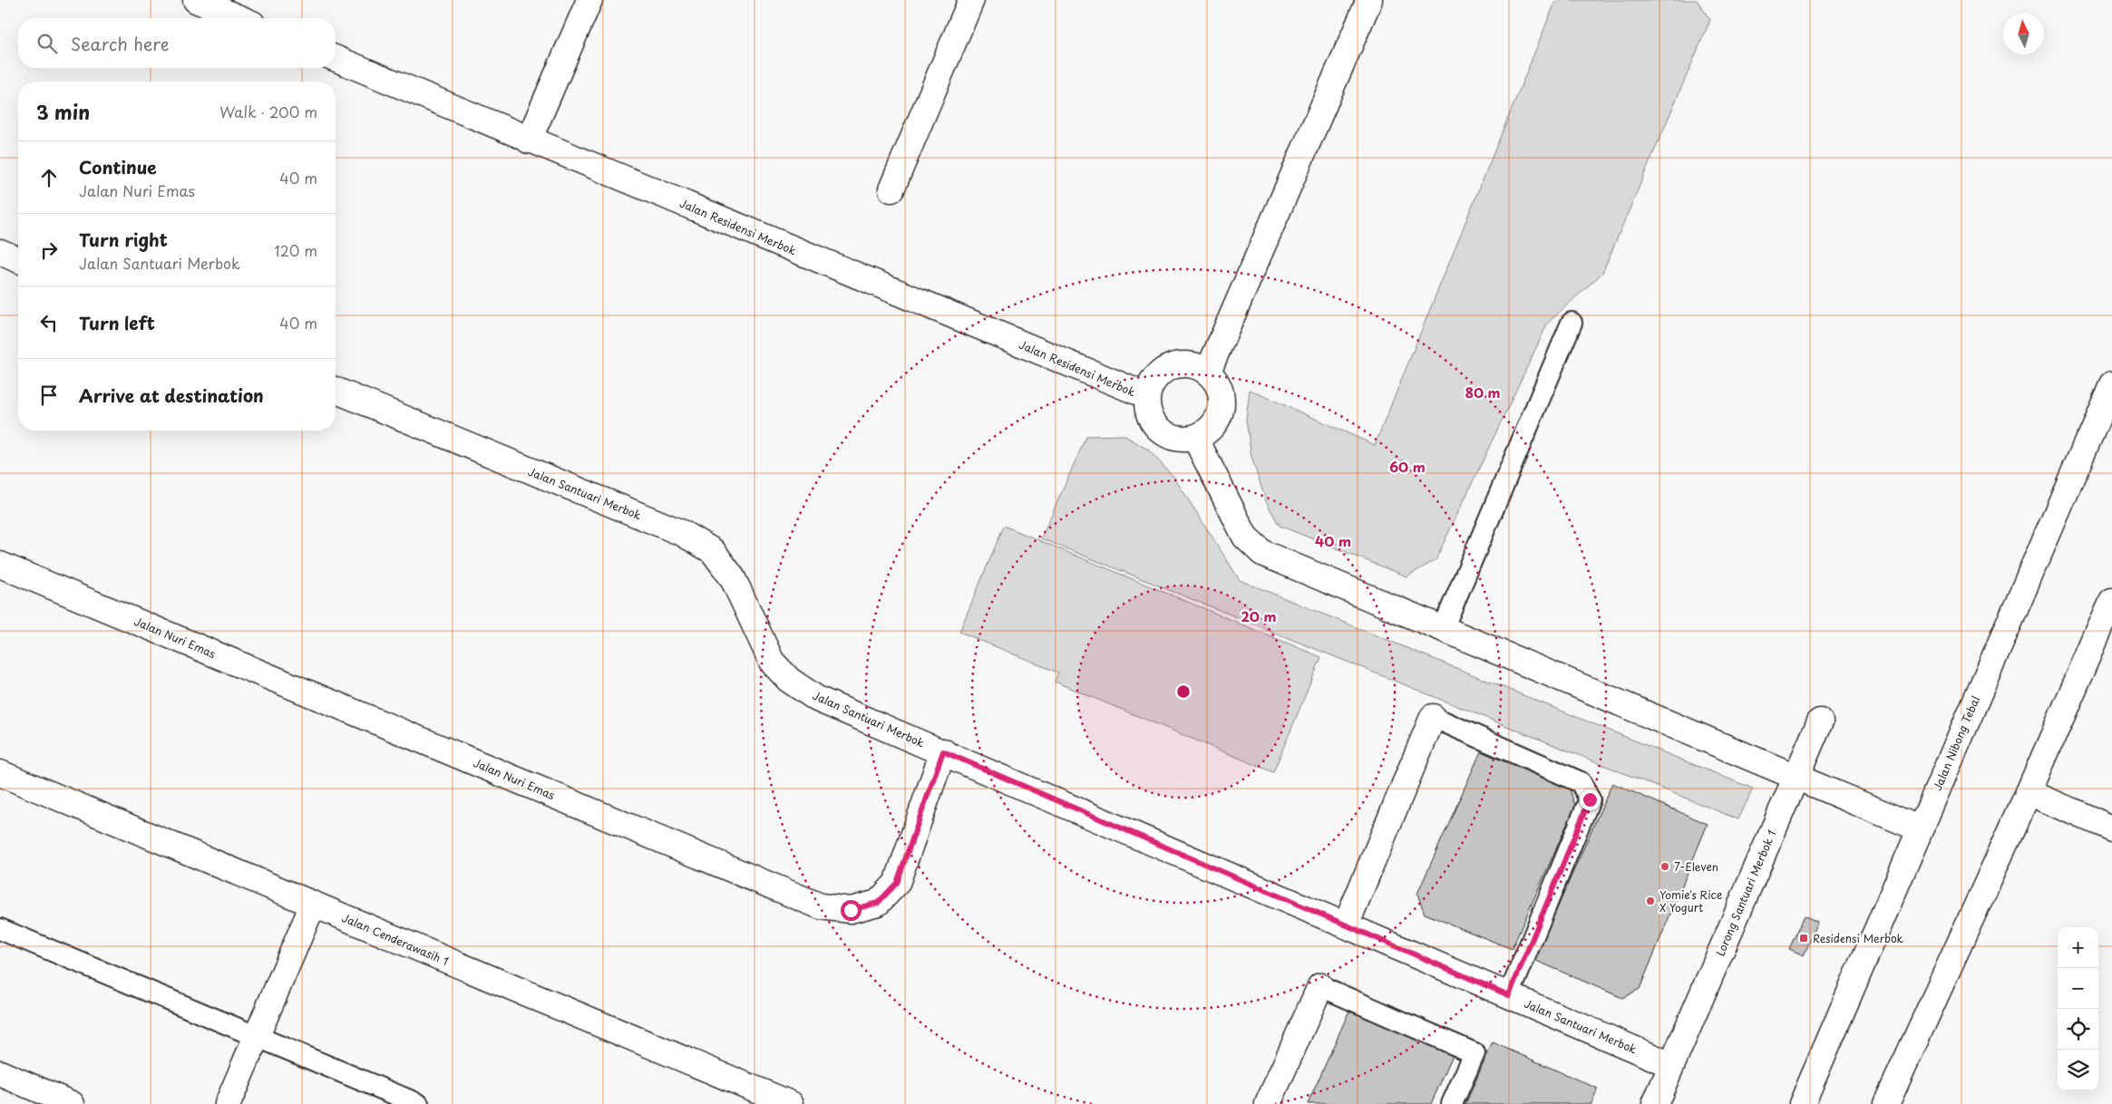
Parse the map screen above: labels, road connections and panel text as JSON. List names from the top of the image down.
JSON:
{
  "streets": {
    "main road": [
      "Jalan Residensi Merbok",
      "Jalan Santuari Merbok",
      "Jalan Nuri Emas",
      "Jalan Nibong Tebal",
      "Lorong Santuari Merbok 1",
      "Jalan Cenderawasih 1"
    ]
  },
  "crossings": [
    ["Jalan Santuari Merbok", "Jalan Nuri Emas"],
    ["Jalan Santuari Merbok", "Lorong Santuari Merbok 1"]
  ],
  "places": {
    "other": ["7-Eleven", "Yomie's Rice X Yogurt"],
    "transit": ["Residensi Merbok"]
  },
  "north": "top",
  "page": {
    "search": "Search here",
    "heading": ["3 min", "Walk · 200 m"],
    "list": [
      ["Continue", "Jalan Nuri Emas", "40 m"],
      ["Turn right", "Jalan Santuari Merbok", "120 m"],
      ["Turn left", "40 m"],
      "Arrive at destination"
    ],
    "map_buttons": ["+", "−"]
  },
  "rings": [
    "80 m",
    "60 m",
    "40 m",
    "20 m"
  ]
}
